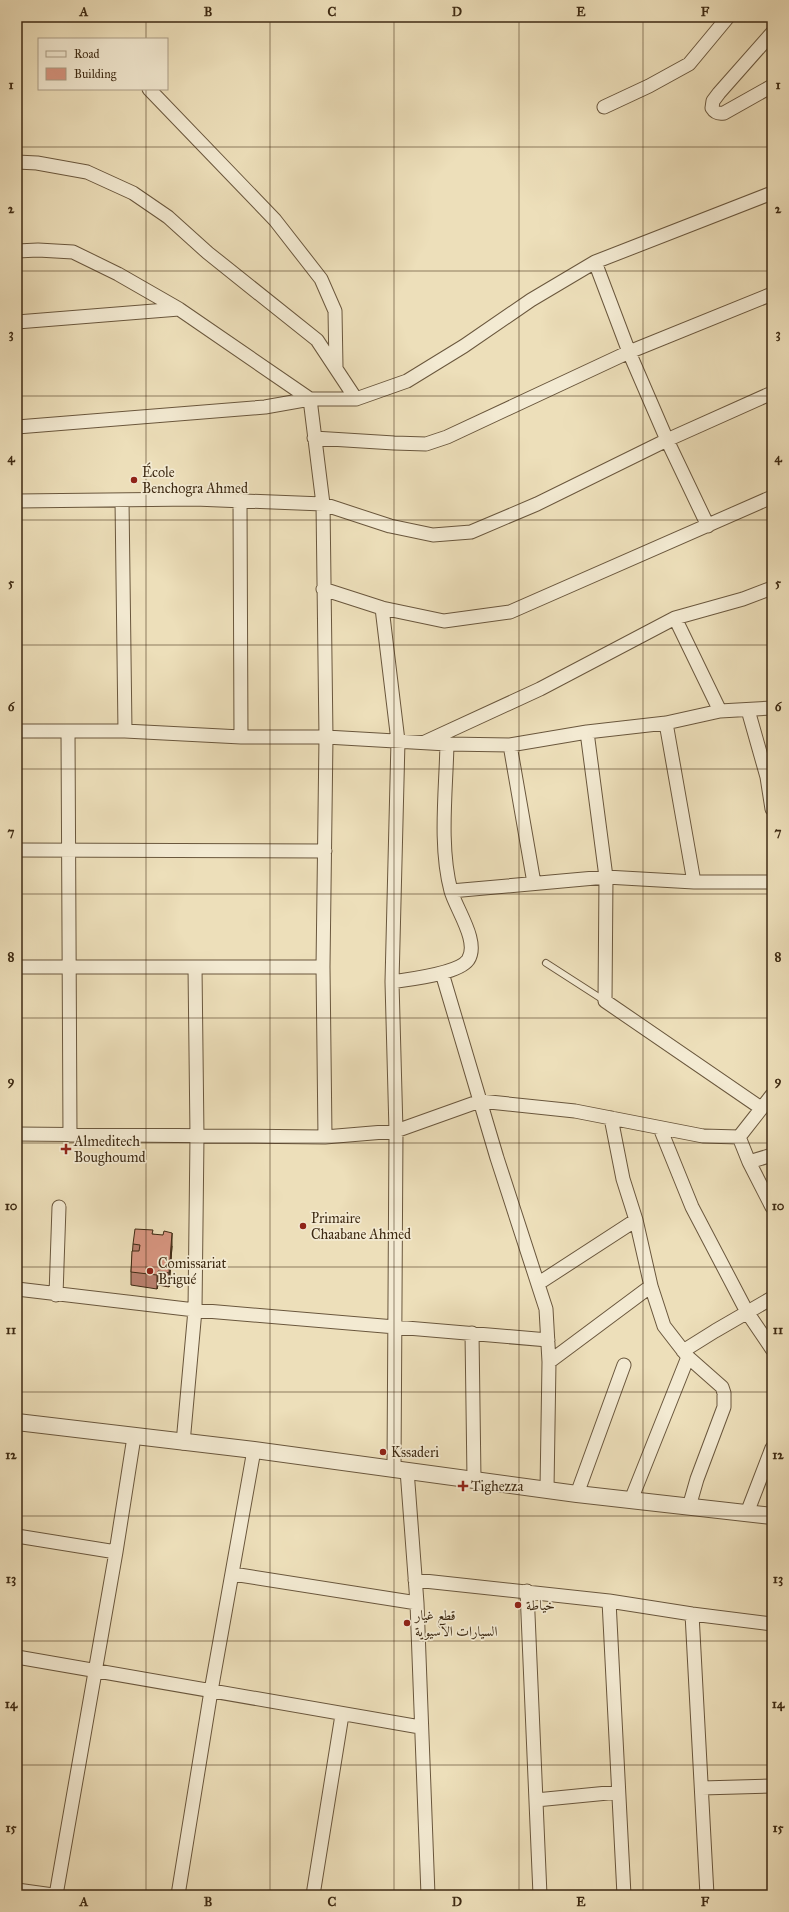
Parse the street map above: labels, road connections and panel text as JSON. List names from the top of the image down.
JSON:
{
  "places": {
    "other": [
      "École Benchogra Ahmed",
      "Primaire Chaabane Ahmed",
      "Comissariat Brigué",
      "Kssaderi",
      "خياطة",
      "قطع غيار السيارات الآسيوية"
    ],
    "health": ["Almeditech Boughoumd", "Tighezza"]
  },
  "legend": ["Road", "Building"],
  "grid": {
    "columns": [
      "A",
      "B",
      "C",
      "D",
      "E",
      "F"
    ],
    "rows": [
      "1",
      "2",
      "3",
      "4",
      "5",
      "6",
      "7",
      "8",
      "9",
      "10",
      "11",
      "12",
      "13",
      "14",
      "15"
    ]
  }
}
